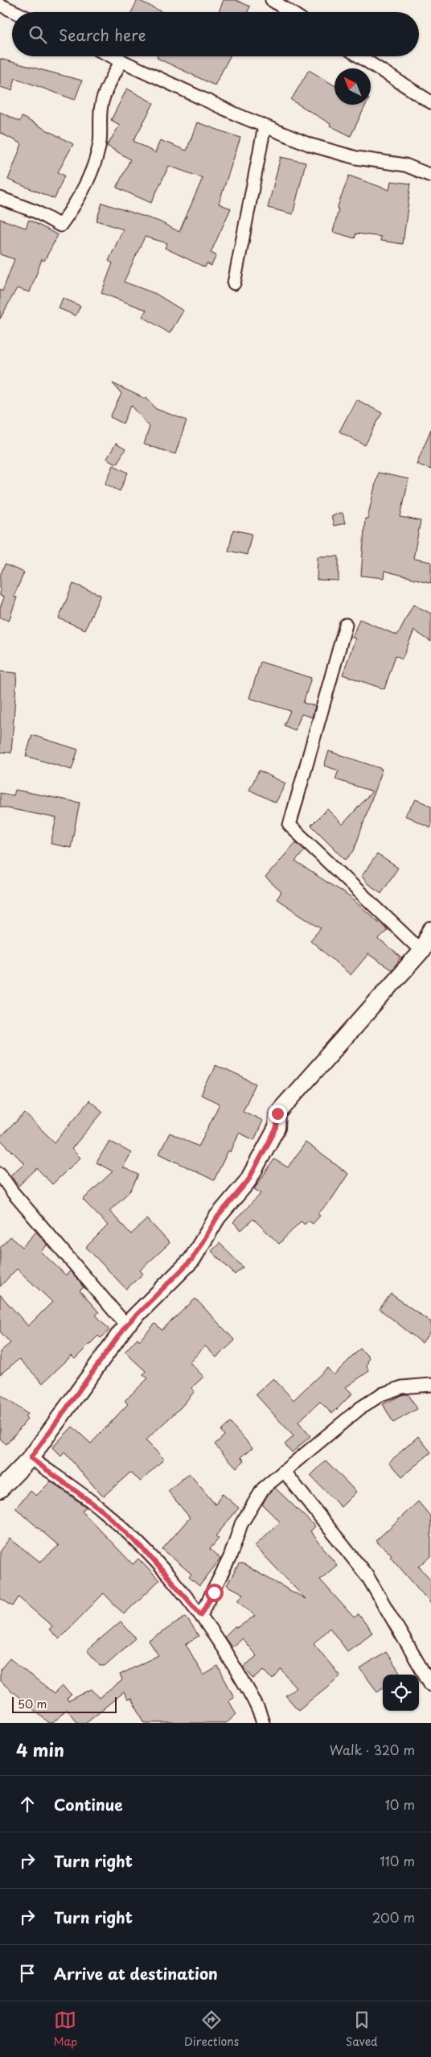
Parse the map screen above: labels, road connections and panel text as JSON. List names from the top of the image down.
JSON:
{
  "scale_bar": "50 m",
  "north": "top left",
  "page": {
    "search": "Search here",
    "scale": "50 m",
    "heading": ["4 min", "Walk · 320 m"],
    "list": [
      ["Continue", "10 m"],
      ["Turn right", "110 m"],
      ["Turn right", "200 m"],
      "Arrive at destination"
    ],
    "nav": ["Map", "Directions", "Saved"]
  }
}
